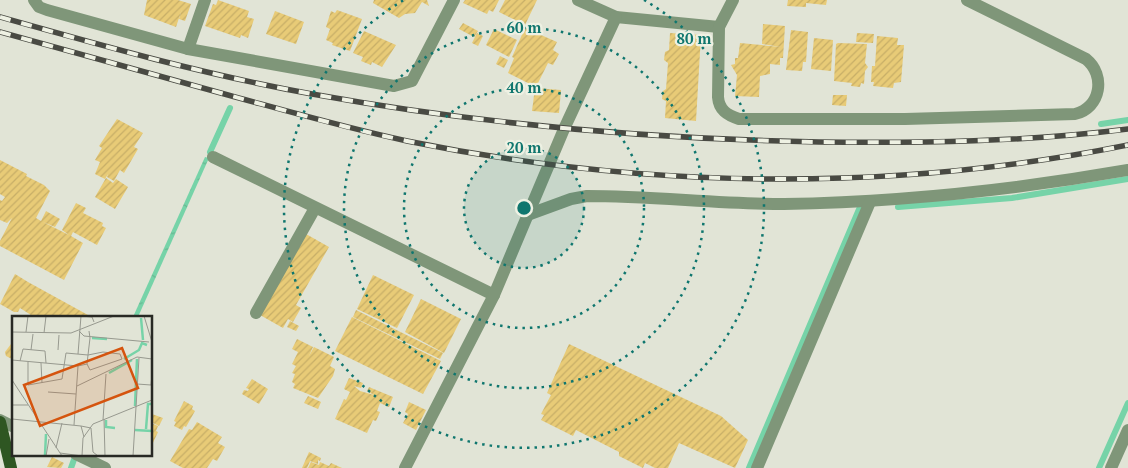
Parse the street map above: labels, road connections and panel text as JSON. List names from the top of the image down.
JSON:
{
  "rings": [
    "60 m",
    "80 m",
    "40 m",
    "20 m"
  ]
}
